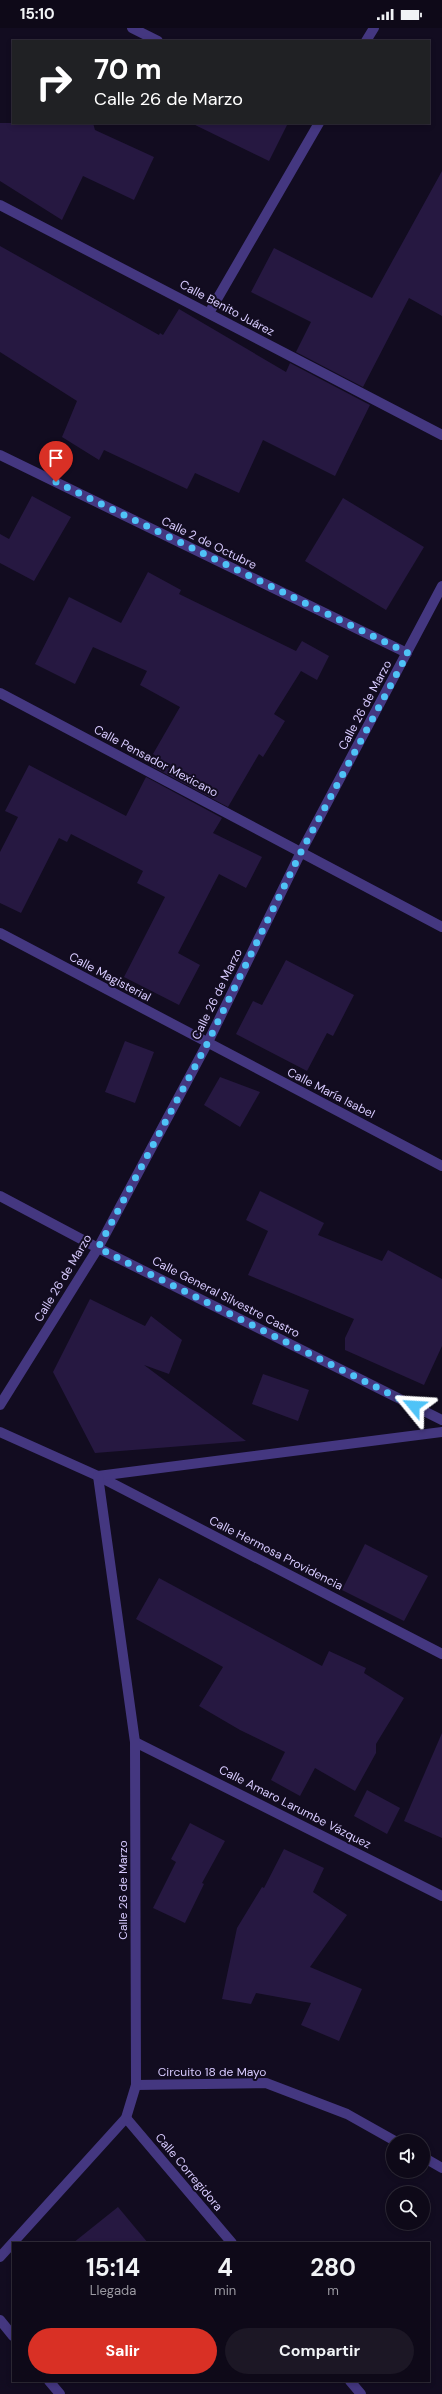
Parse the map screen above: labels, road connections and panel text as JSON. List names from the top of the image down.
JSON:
{
  "streets": {
    "street": [
      "Calle Benito Juárez",
      "Calle 2 de Octubre",
      "Calle 26 de Marzo",
      "Calle Pensador Mexicano",
      "Calle Magisterial",
      "Calle María Isabel",
      "Calle General Silvestre Castro",
      "Calle Hermosa Providencia",
      "Calle Amaro Larumbe Vázquez",
      "Circuito 18 de Mayo",
      "Calle Corregidora"
    ]
  },
  "crossings": [
    ["Calle 2 de Octubre", "Calle 26 de Marzo"],
    ["Calle 26 de Marzo", "Calle Pensador Mexicano"],
    ["Calle 26 de Marzo", "Calle Magisterial"],
    ["Calle 26 de Marzo", "Calle María Isabel"],
    ["Calle 26 de Marzo", "Calle General Silvestre Castro"],
    ["Calle 26 de Marzo", "Calle Hermosa Providencia"],
    ["Calle 26 de Marzo", "Calle Amaro Larumbe Vázquez"],
    ["Calle 26 de Marzo", "Circuito 18 de Mayo"],
    ["Calle 26 de Marzo", "Calle Corregidora"],
    ["Calle Magisterial", "Calle María Isabel"]
  ],
  "page": {
    "status": "15:10",
    "turn": ["70 m", "Calle 26 de Marzo"],
    "eta": [
      "15:14",
      "Llegada",
      "4",
      "min",
      "280",
      "m"
    ],
    "buttons": ["Salir", "Compartir"]
  }
}
